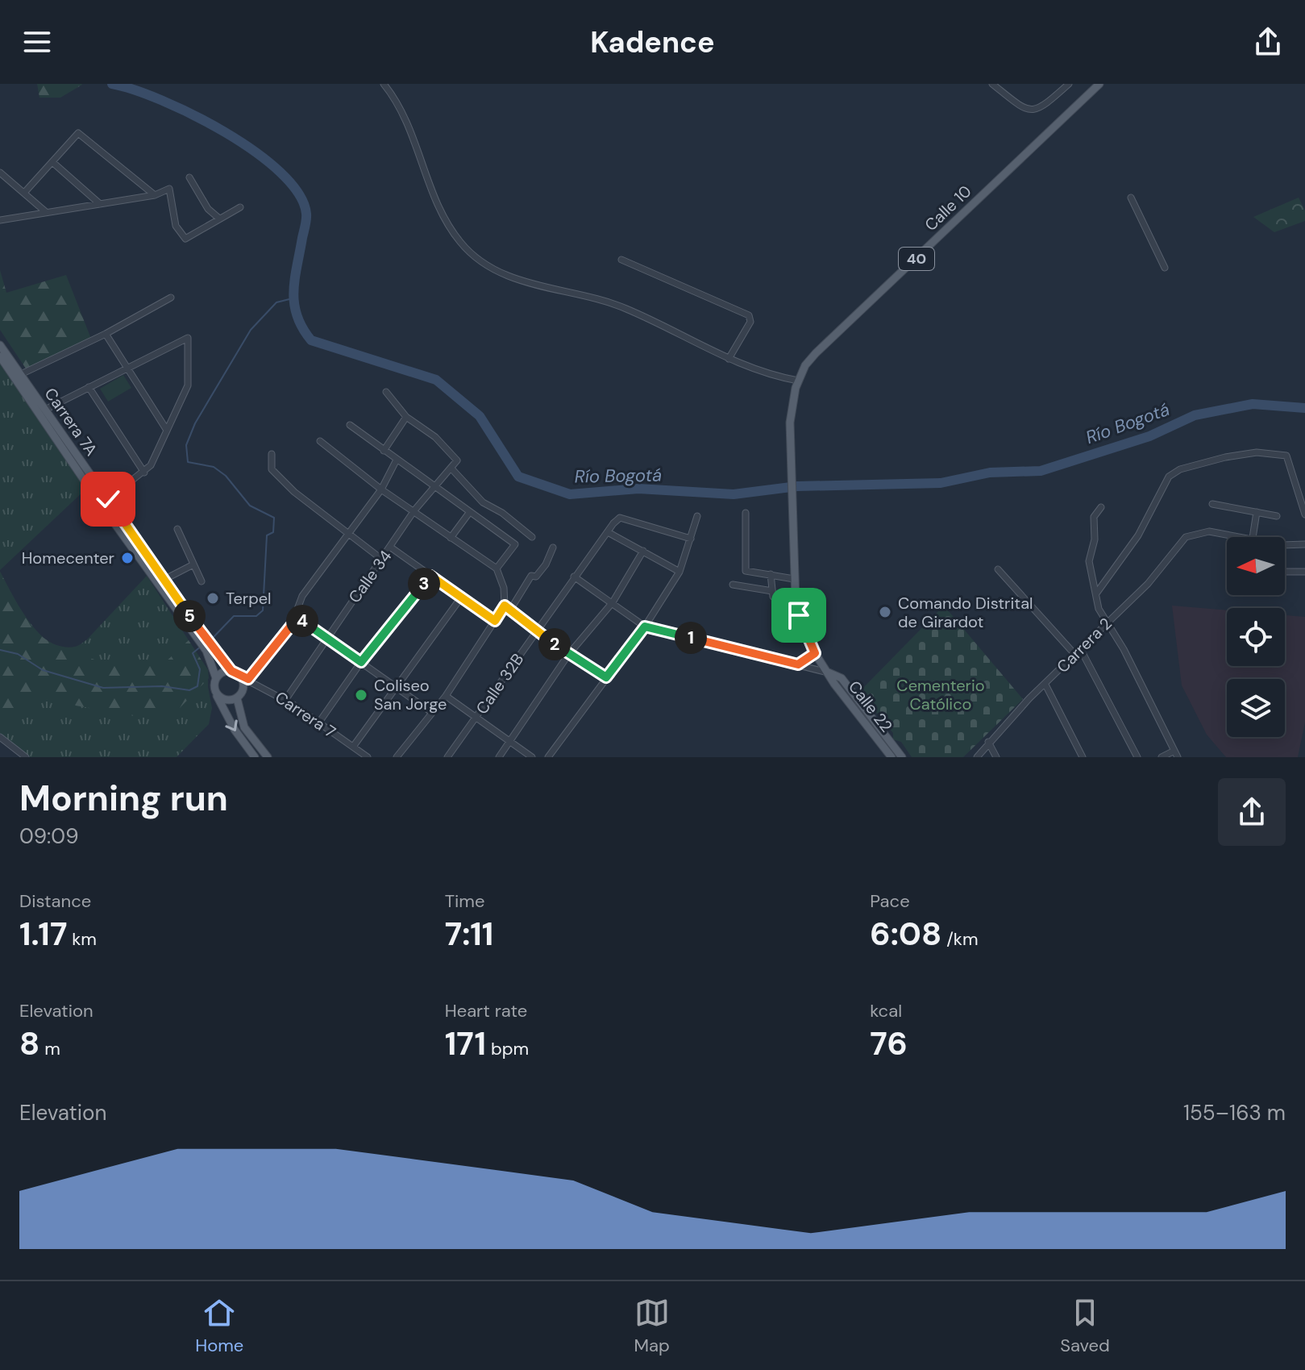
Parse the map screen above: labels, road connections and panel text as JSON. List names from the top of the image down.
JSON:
{
  "streets": {
    "main road": [
      "Calle 10",
      "40",
      "Carrera 7A",
      "Calle 22"
    ],
    "street": [
      "Calle 34",
      "Carrera 2",
      "Calle 32B",
      "Carrera 7"
    ]
  },
  "crossings": [
    ["Calle 10", "Calle 22"],
    ["Carrera 7A", "Carrera 7"],
    ["Calle 34", "Carrera 7"]
  ],
  "water": ["Río Bogotá"],
  "parks": ["Cementerio Católico"],
  "places": [
    "Homecenter",
    "Terpel",
    "Comando Distrital de Girardot",
    "Coliseo San Jorge"
  ],
  "north": "left",
  "page": {
    "header": "Kadence",
    "pins": [
      "3",
      "5",
      "4",
      "1",
      "2"
    ],
    "heading": ["Morning run", "09:09"],
    "stats": [
      ["Distance", "1.17 km"],
      ["Time", "7:11"],
      ["Pace", "6:08 /km"],
      ["Elevation", "8 m"],
      ["Heart rate", "171 bpm"],
      ["kcal", "76"]
    ],
    "chart": ["Elevation", "155–163 m"],
    "tabs": ["Home", "Map", "Saved"]
  }
}
